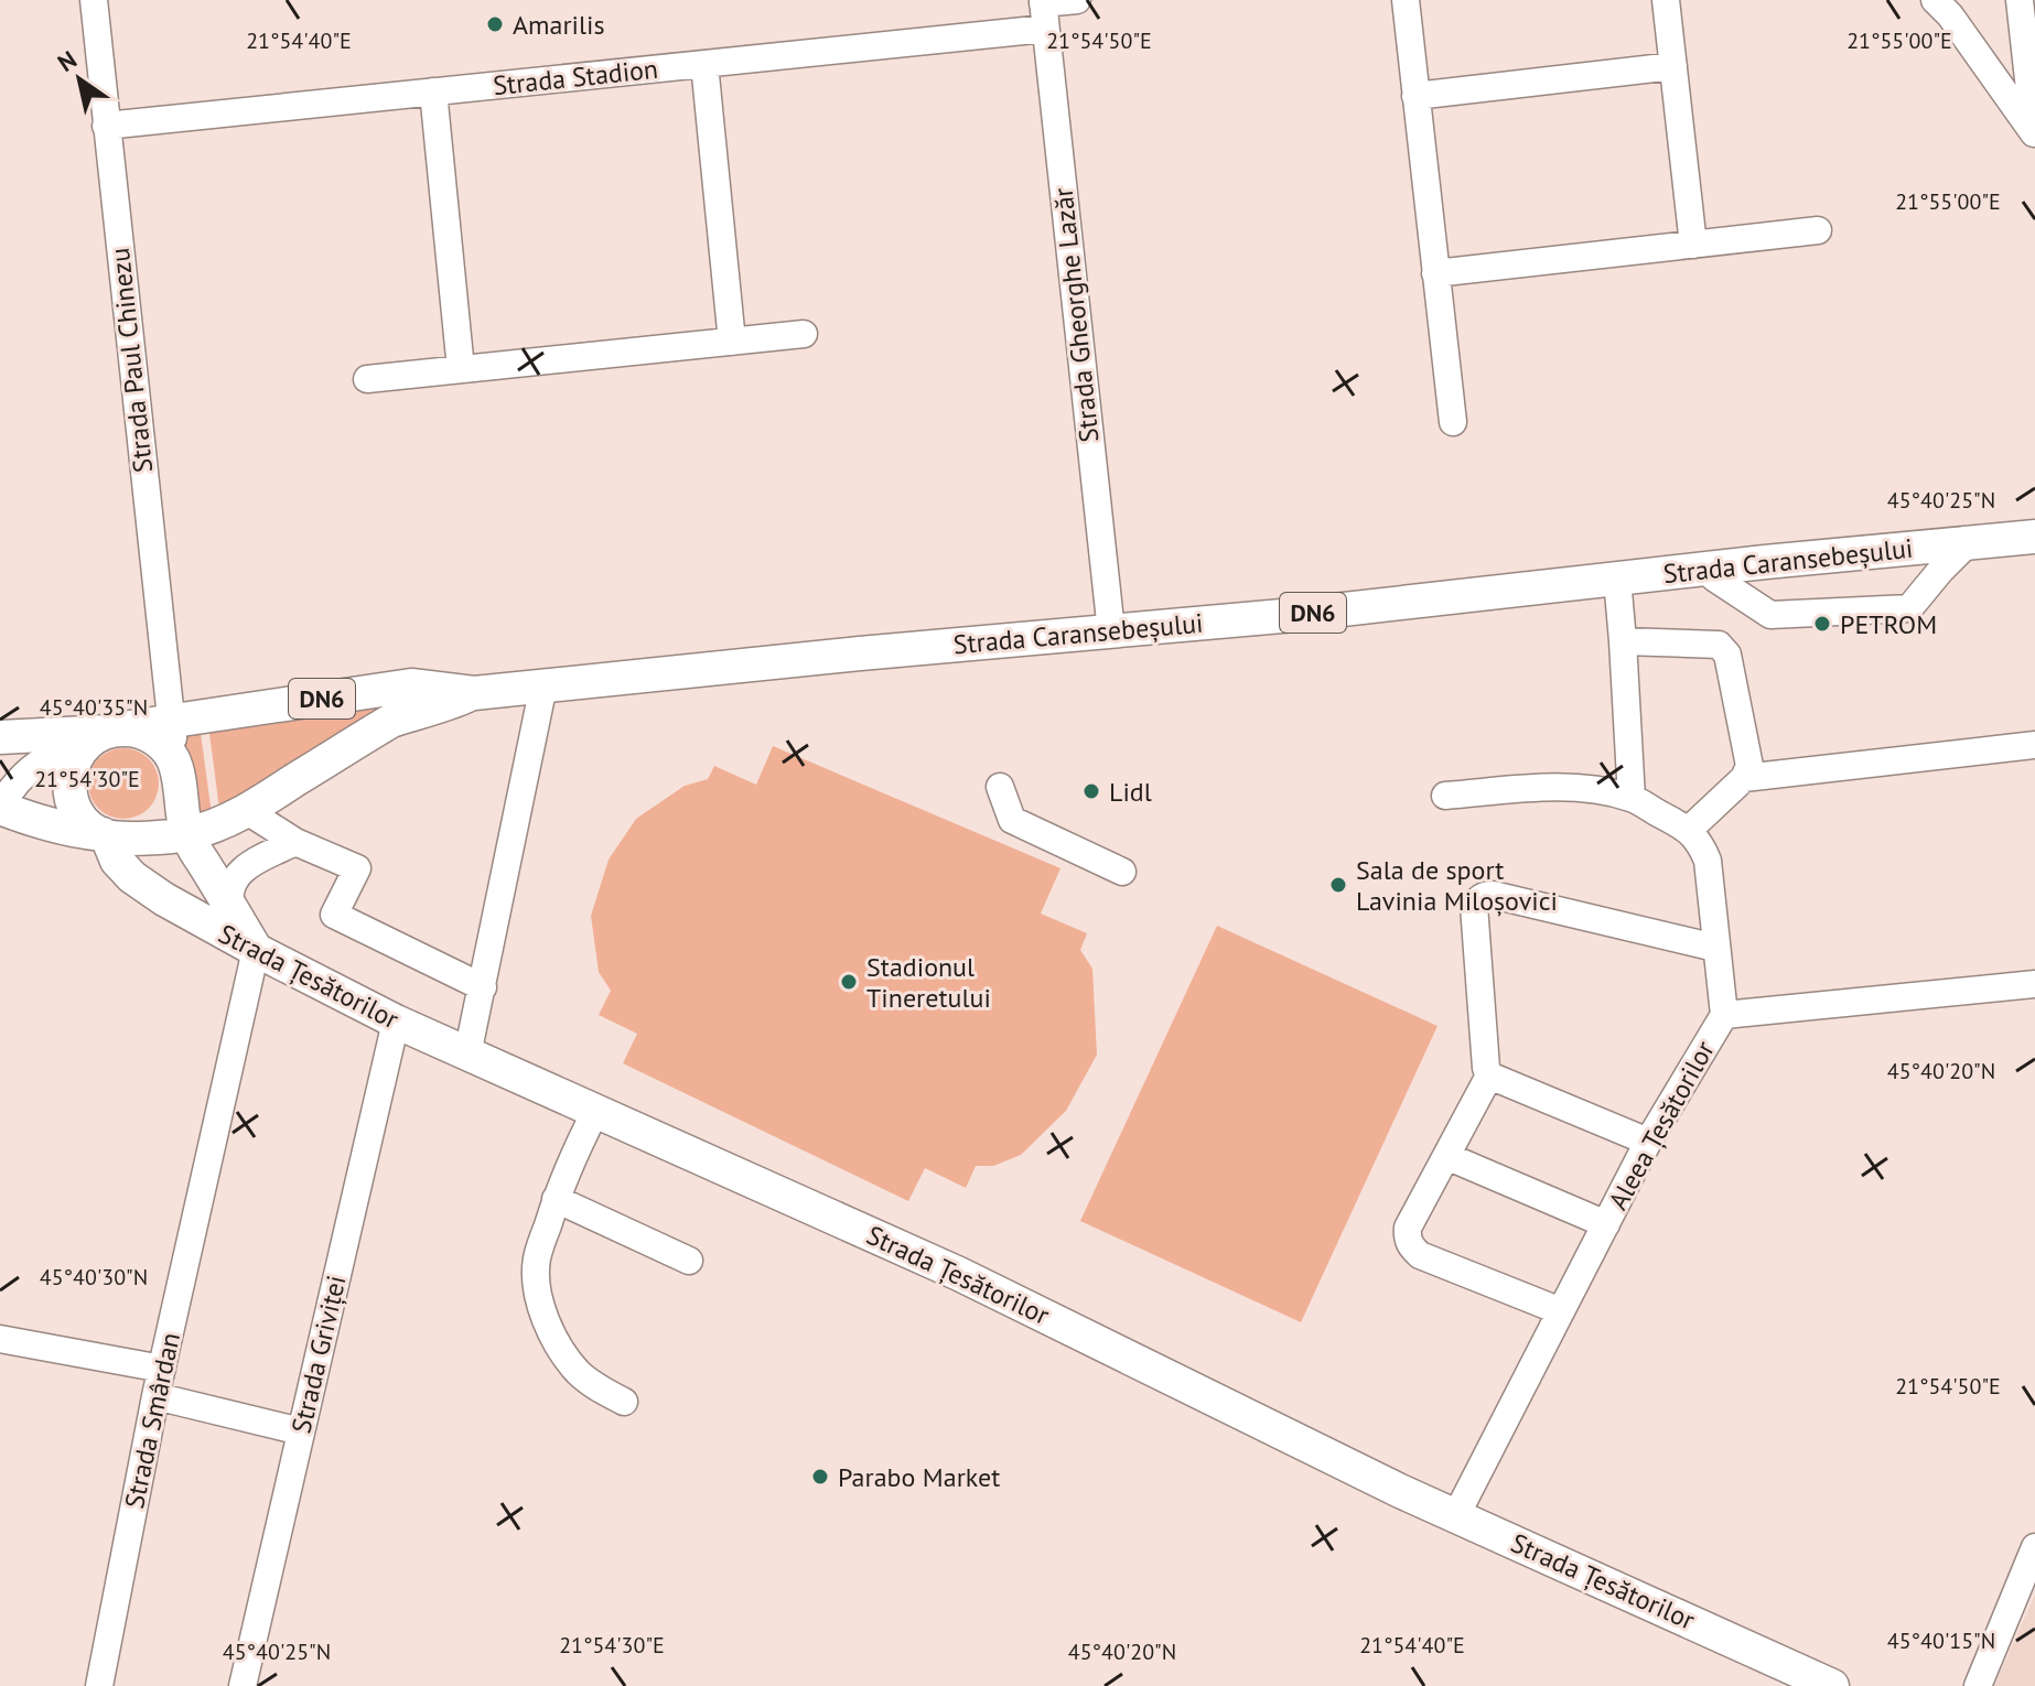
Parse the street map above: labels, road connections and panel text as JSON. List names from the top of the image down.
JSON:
{
  "streets": {
    "main road": ["Strada Caransebeșului", "DN6", "Strada Țesătorilor"],
    "street": [
      "Strada Stadion",
      "Strada Gheorghe Lazăr",
      "Strada Paul Chinezu",
      "Aleea Țesătorilor",
      "Strada Griviței",
      "Strada Smârdan"
    ]
  },
  "crossings": [
    ["Strada Stadion", "Strada Gheorghe Lazăr"],
    ["Strada Stadion", "Strada Paul Chinezu"],
    ["Strada Gheorghe Lazăr", "Strada Caransebeșului"],
    ["Strada Paul Chinezu", "Strada Caransebeșului"],
    ["Strada Paul Chinezu", "DN6"],
    ["Strada Paul Chinezu", "Strada Țesătorilor"],
    ["Strada Caransebeșului", "DN6"],
    ["Strada Caransebeșului", "Strada Țesătorilor"],
    ["DN6", "Strada Țesătorilor"],
    ["Strada Țesătorilor", "Aleea Țesătorilor"],
    ["Strada Țesătorilor", "Strada Griviței"],
    ["Strada Țesătorilor", "Strada Smârdan"]
  ],
  "places": [
    "Amarilis",
    "PETROM",
    "Lidl",
    "Sala de sport Lavinia Miloșovici",
    "Stadionul Tineretului",
    "Parabo Market"
  ],
  "north": "top left",
  "coordinates": [
    "21°54'40\"E",
    "21°54'50\"E",
    "21°55'00\"E",
    "45°40'25\"N",
    "45°40'35\"N",
    "21°54'30\"E",
    "45°40'20\"N",
    "45°40'30\"N",
    "45°40'15\"N"
  ]
}
